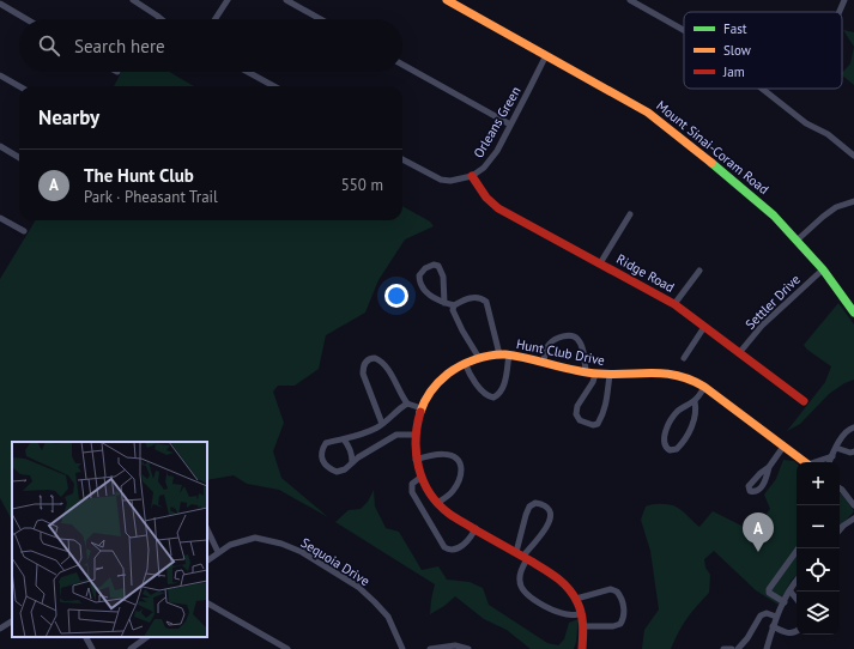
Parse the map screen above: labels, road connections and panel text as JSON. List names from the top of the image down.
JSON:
{
  "streets": {
    "street": [
      "Orleans Green",
      "Mount Sinai-Coram Road",
      "Ridge Road",
      "Settler Drive",
      "Hunt Club Drive",
      "Sequoia Drive"
    ]
  },
  "crossings": [
    ["Orleans Green", "Mount Sinai-Coram Road"],
    ["Orleans Green", "Ridge Road"],
    ["Mount Sinai-Coram Road", "Settler Drive"],
    ["Ridge Road", "Settler Drive"]
  ],
  "legend": ["Fast", "Slow", "Jam"],
  "page": {
    "search": "Search here",
    "heading": "Nearby",
    "list": [
      {
        "mark": "A",
        "name": "The Hunt Club",
        "note": "Park · Pheasant Trail",
        "value": "550 m"
      }
    ],
    "map_buttons": ["+", "−"],
    "pins": "A"
  }
}
